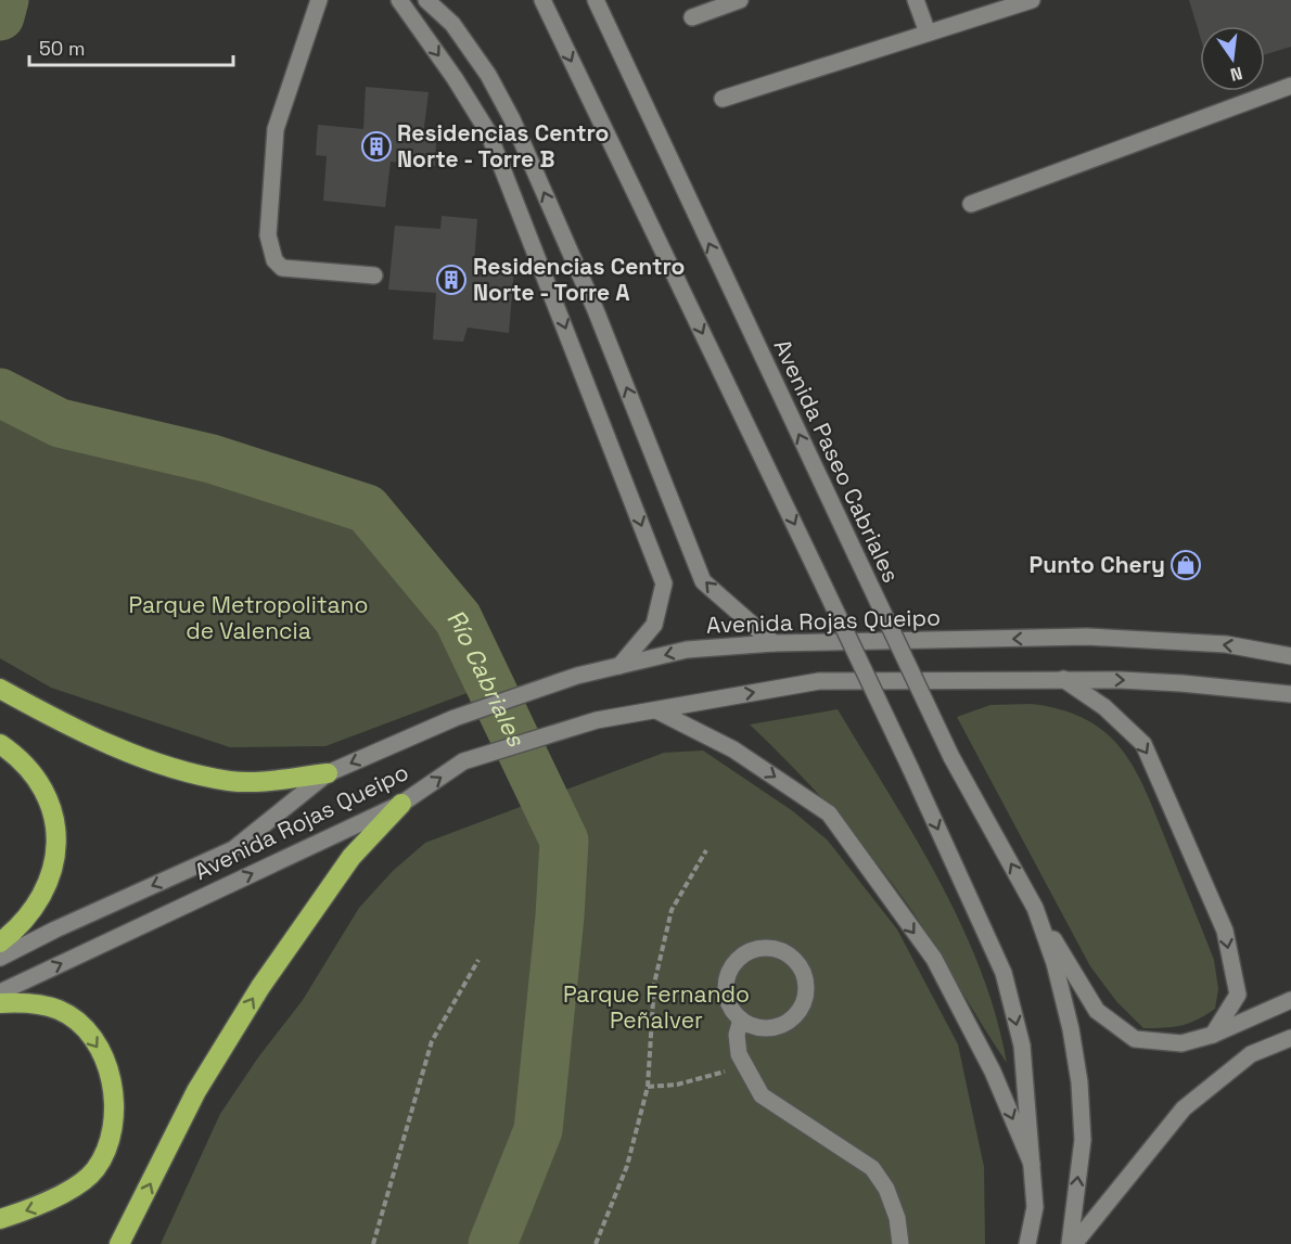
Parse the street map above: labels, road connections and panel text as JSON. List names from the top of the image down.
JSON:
{
  "streets": {
    "street": ["Avenida Paseo Cabriales", "Avenida Rojas Queipo"]
  },
  "water": ["Río Cabriales"],
  "parks": ["Parque Metropolitano de Valencia", "Parque Fernando Peñalver"],
  "places": {
    "building": ["Residencias Centro Norte - Torre B", "Residencias Centro Norte - Torre A"],
    "shop": ["Punto Chery"]
  },
  "scale_bar": "50 m",
  "north": "bottom"
}
